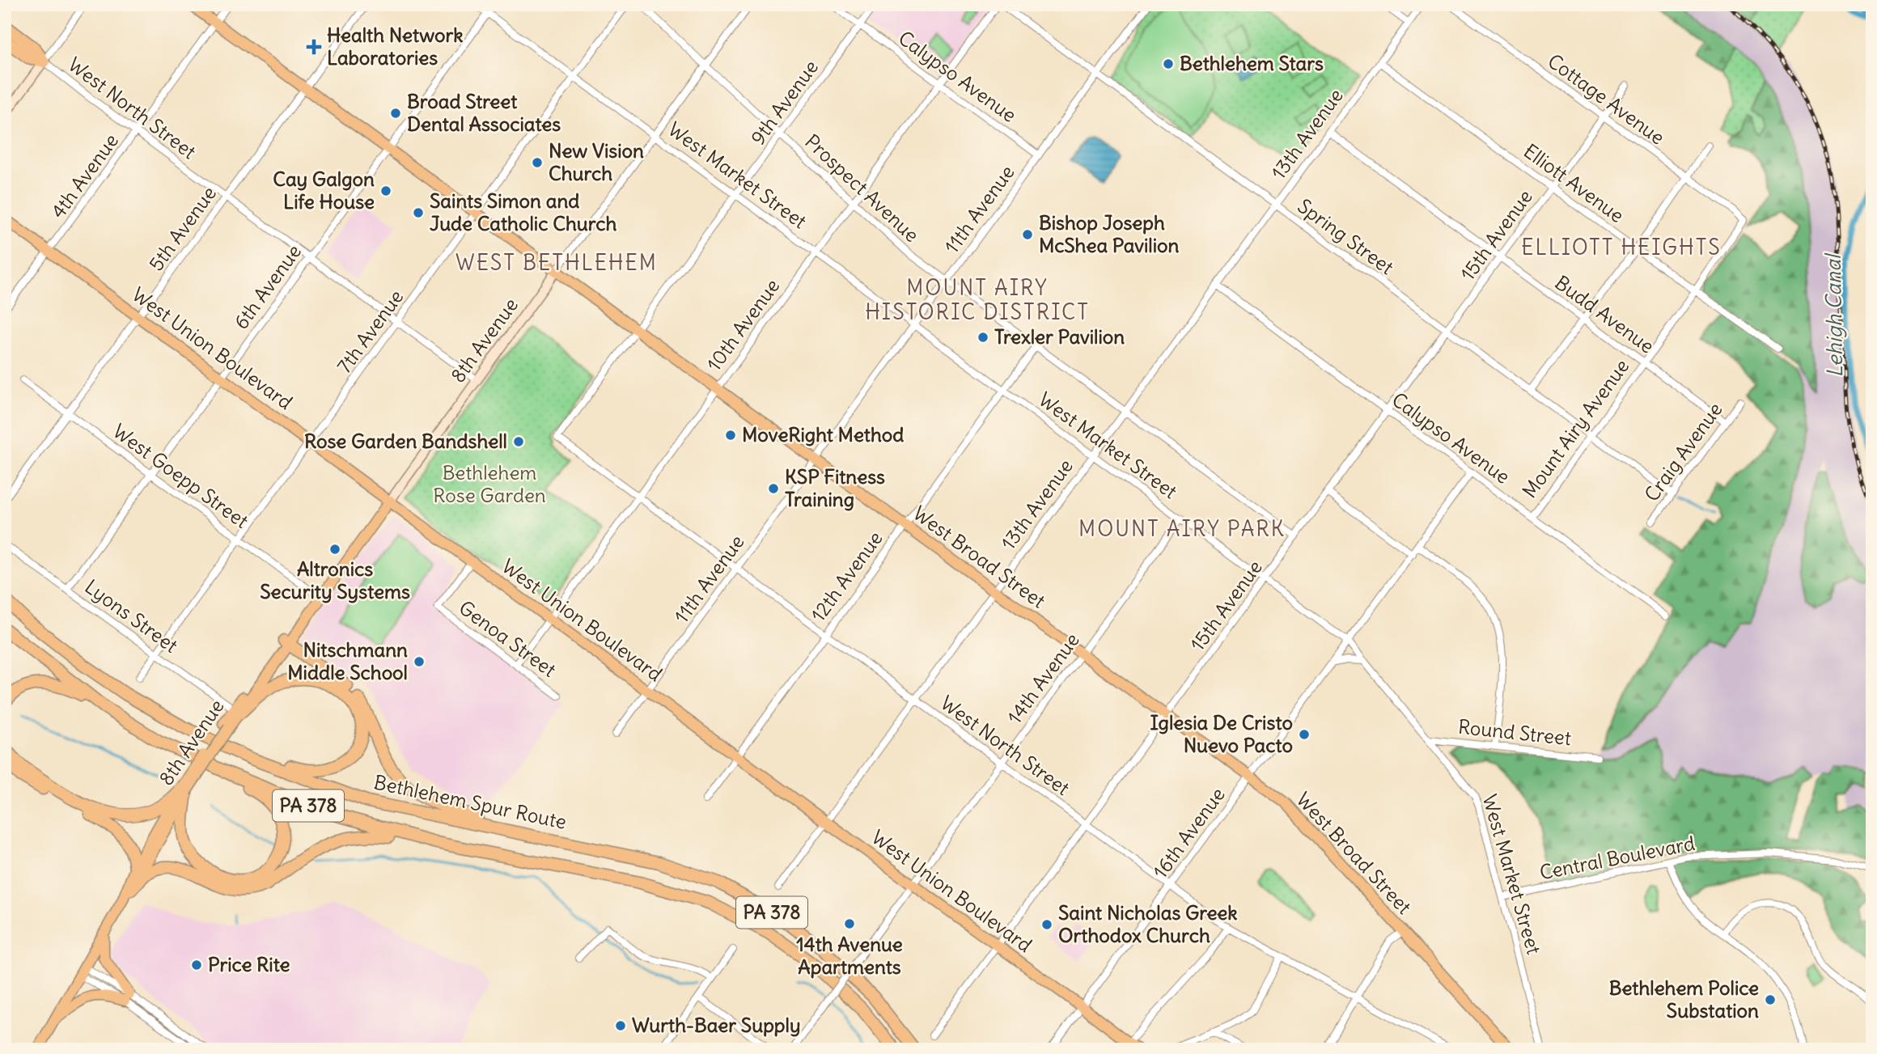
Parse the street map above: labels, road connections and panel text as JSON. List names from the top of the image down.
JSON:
{
  "streets": {
    "highway": ["Bethlehem Spur Route", "PA 378"],
    "main road": ["8th Avenue", "West Union Boulevard", "West Broad Street"],
    "street": [
      "Calypso Avenue",
      "Cottage Avenue",
      "9th Avenue",
      "West North Street",
      "13th Avenue",
      "West Market Street",
      "4th Avenue",
      "Elliott Avenue",
      "Prospect Avenue",
      "11th Avenue",
      "5th Avenue",
      "15th Avenue",
      "Spring Street",
      "6th Avenue",
      "Budd Avenue",
      "10th Avenue",
      "7th Avenue",
      "Mount Airy Avenue",
      "Craig Avenue",
      "West Goepp Street",
      "12th Avenue",
      "Lyons Street",
      "Genoa Street",
      "14th Avenue",
      "Round Street",
      "16th Avenue",
      "Central Boulevard"
    ]
  },
  "crossings": [
    ["Calypso Avenue", "9th Avenue"],
    ["Calypso Avenue", "13th Avenue"],
    ["Calypso Avenue", "11th Avenue"],
    ["Calypso Avenue", "15th Avenue"],
    ["Calypso Avenue", "10th Avenue"],
    ["Calypso Avenue", "Mount Airy Avenue"],
    ["Calypso Avenue", "16th Avenue"],
    ["Cottage Avenue", "15th Avenue"],
    ["Cottage Avenue", "Mount Airy Avenue"],
    ["9th Avenue", "West North Street"],
    ["9th Avenue", "West Market Street"],
    ["9th Avenue", "Prospect Avenue"],
    ["9th Avenue", "West Broad Street"],
    ["West North Street", "13th Avenue"],
    ["West North Street", "4th Avenue"],
    ["West North Street", "11th Avenue"],
    ["West North Street", "5th Avenue"],
    ["West North Street", "15th Avenue"],
    ["West North Street", "6th Avenue"],
    ["West North Street", "10th Avenue"],
    ["West North Street", "7th Avenue"],
    ["West North Street", "8th Avenue"],
    ["West North Street", "12th Avenue"],
    ["West North Street", "14th Avenue"],
    ["West North Street", "16th Avenue"],
    ["13th Avenue", "West Market Street"],
    ["13th Avenue", "Elliott Avenue"],
    ["13th Avenue", "Prospect Avenue"],
    ["13th Avenue", "Spring Street"],
    ["13th Avenue", "Budd Avenue"],
    ["13th Avenue", "West Union Boulevard"],
    ["13th Avenue", "West Broad Street"],
    ["West Market Street", "11th Avenue"],
    ["West Market Street", "15th Avenue"],
    ["West Market Street", "6th Avenue"],
    ["West Market Street", "10th Avenue"],
    ["West Market Street", "7th Avenue"],
    ["West Market Street", "8th Avenue"],
    ["West Market Street", "12th Avenue"],
    ["West Market Street", "14th Avenue"],
    ["West Market Street", "Round Street"],
    ["West Market Street", "16th Avenue"],
    ["West Market Street", "Central Boulevard"],
    ["4th Avenue", "West Union Boulevard"],
    ["4th Avenue", "West Broad Street"],
    ["Elliott Avenue", "15th Avenue"],
    ["Elliott Avenue", "Mount Airy Avenue"],
    ["Prospect Avenue", "11th Avenue"],
    ["Prospect Avenue", "15th Avenue"],
    ["Prospect Avenue", "10th Avenue"],
    ["Prospect Avenue", "8th Avenue"],
    ["Prospect Avenue", "12th Avenue"],
    ["11th Avenue", "Spring Street"],
    ["11th Avenue", "West Union Boulevard"],
    ["11th Avenue", "West Broad Street"],
    ["5th Avenue", "West Union Boulevard"],
    ["5th Avenue", "West Goepp Street"],
    ["5th Avenue", "West Broad Street"],
    ["15th Avenue", "Spring Street"],
    ["15th Avenue", "Budd Avenue"],
    ["15th Avenue", "West Union Boulevard"],
    ["15th Avenue", "West Broad Street"],
    ["Spring Street", "10th Avenue"],
    ["Spring Street", "Mount Airy Avenue"],
    ["Spring Street", "Craig Avenue"],
    ["6th Avenue", "West Union Boulevard"],
    ["6th Avenue", "West Goepp Street"],
    ["6th Avenue", "West Broad Street"],
    ["6th Avenue", "Lyons Street"],
    ["Budd Avenue", "Mount Airy Avenue"],
    ["Budd Avenue", "Craig Avenue"],
    ["10th Avenue", "West Union Boulevard"],
    ["10th Avenue", "West Broad Street"],
    ["10th Avenue", "Genoa Street"],
    ["7th Avenue", "West Union Boulevard"],
    ["7th Avenue", "West Goepp Street"],
    ["7th Avenue", "West Broad Street"],
    ["7th Avenue", "Lyons Street"],
    ["8th Avenue", "West Union Boulevard"],
    ["8th Avenue", "West Goepp Street"],
    ["8th Avenue", "West Broad Street"],
    ["8th Avenue", "Lyons Street"],
    ["West Union Boulevard", "12th Avenue"],
    ["West Union Boulevard", "Genoa Street"],
    ["West Union Boulevard", "14th Avenue"],
    ["West Union Boulevard", "16th Avenue"],
    ["West Broad Street", "12th Avenue"],
    ["West Broad Street", "14th Avenue"],
    ["West Broad Street", "16th Avenue"]
  ],
  "districts": [
    "ELLIOTT HEIGHTS",
    "WEST BETHLEHEM",
    "MOUNT AIRY HISTORIC DISTRICT",
    "MOUNT AIRY PARK"
  ],
  "water": ["Lehigh Canal"],
  "parks": ["Bethlehem Rose Garden"],
  "places": {
    "health": ["Health Network Laboratories"],
    "other": [
      "Bethlehem Stars",
      "Broad Street Dental Associates",
      "New Vision Church",
      "Cay Galgon Life House",
      "Saints Simon and Jude Catholic Church",
      "Bishop Joseph McShea Pavilion",
      "Trexler Pavilion",
      "MoveRight Method",
      "Rose Garden Bandshell",
      "KSP Fitness Training",
      "Altronics Security Systems",
      "Nitschmann Middle School",
      "Iglesia De Cristo Nuevo Pacto",
      "14th Avenue Apartments",
      "Saint Nicholas Greek Orthodox Church",
      "Price Rite",
      "Bethlehem Police Substation",
      "Wurth-Baer Supply"
    ]
  }
}
